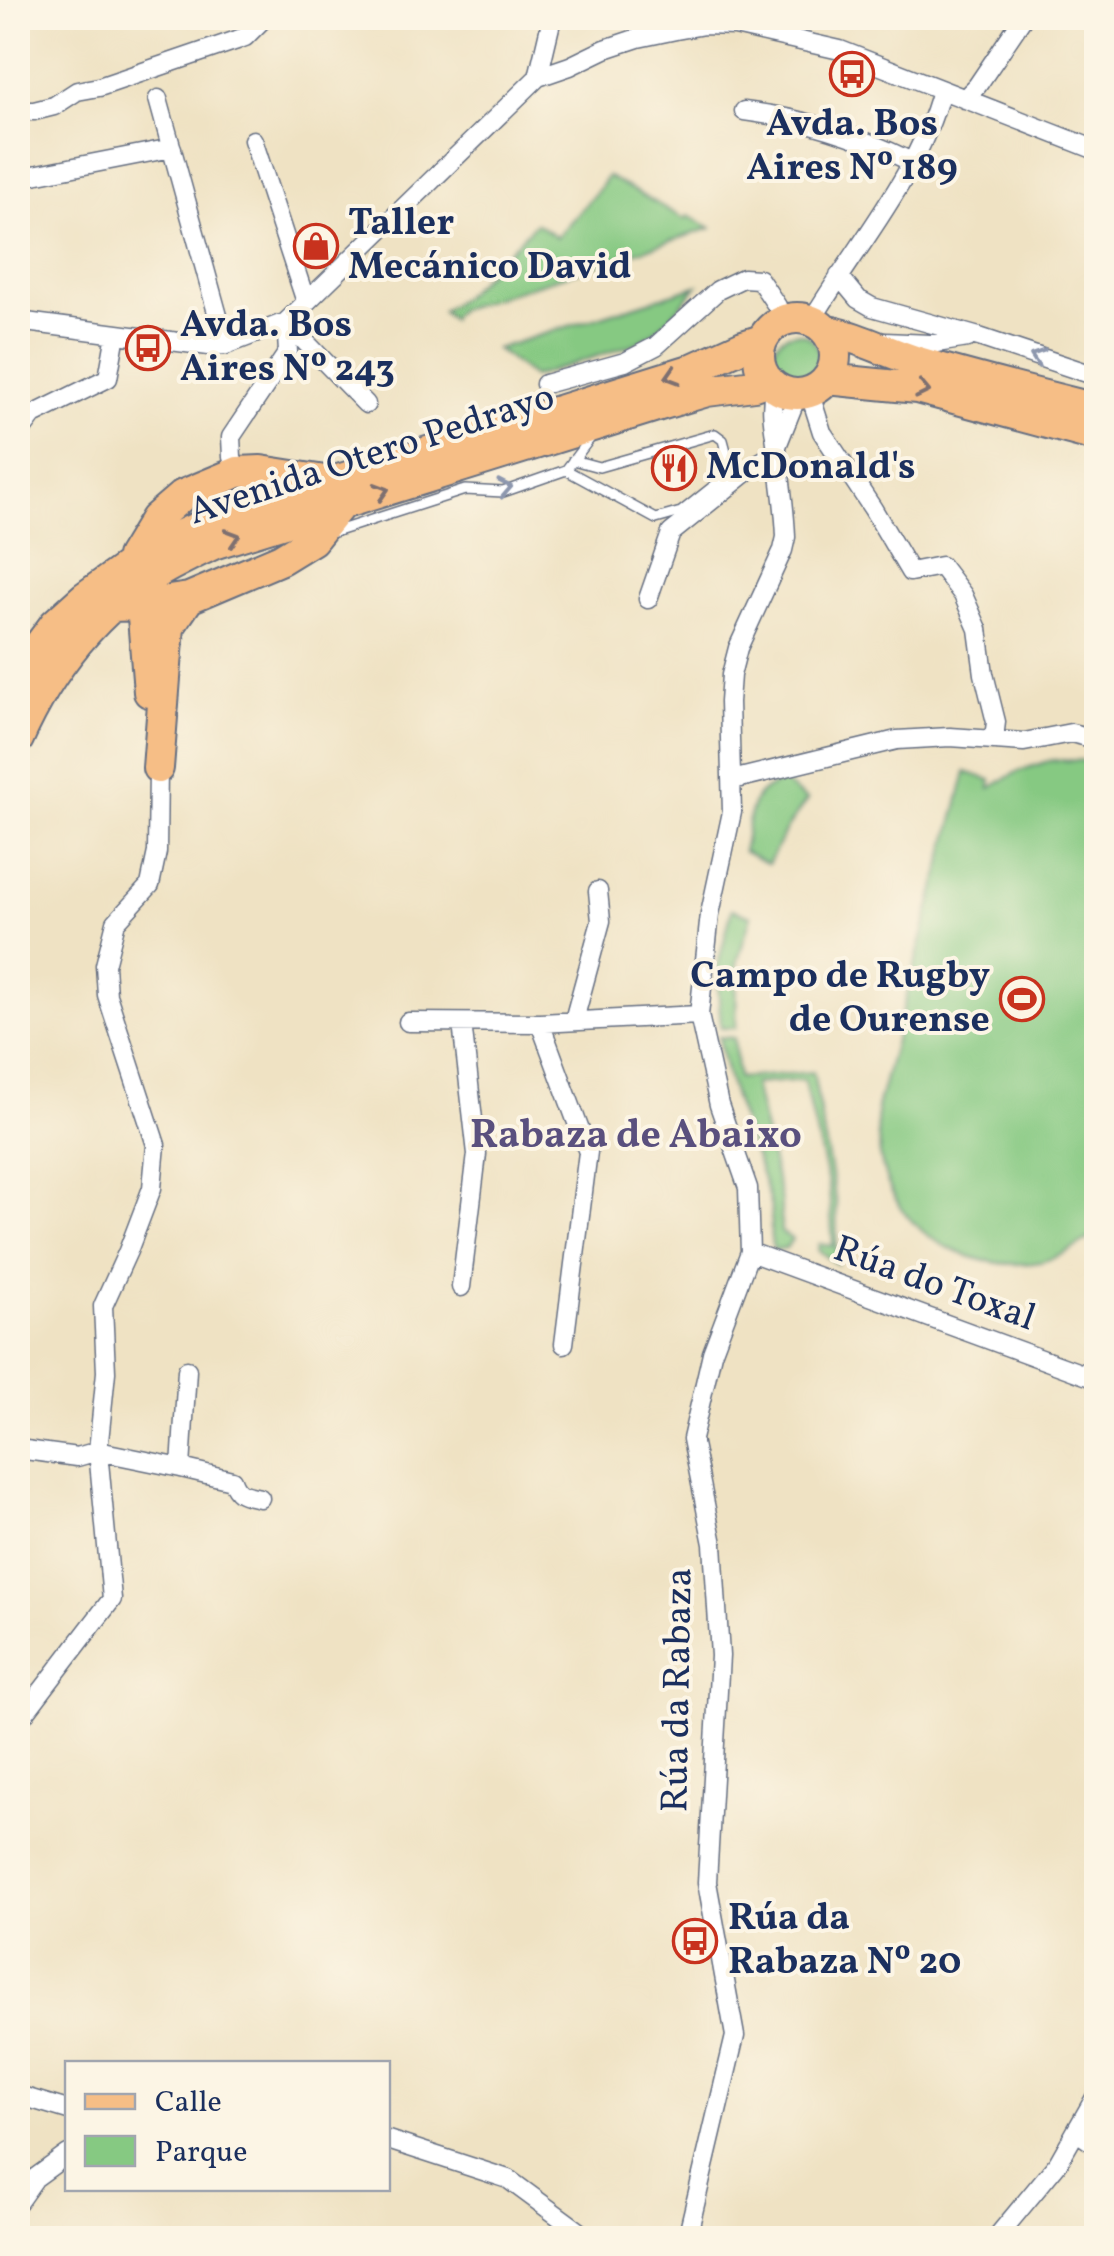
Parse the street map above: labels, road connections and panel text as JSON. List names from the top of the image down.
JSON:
{
  "streets": {
    "main road": ["Avenida Otero Pedrayo"],
    "street": ["Rúa do Toxal", "Rúa da Rabaza"]
  },
  "crossings": [
    ["Rúa do Toxal", "Rúa da Rabaza"]
  ],
  "districts": ["Rabaza de Abaixo"],
  "places": {
    "bus stop": ["Avda. Bos Aires Nº 189", "Avda. Bos Aires Nº 243", "Rúa da Rabaza Nº 20"],
    "shop": ["Taller Mecánico David"],
    "restaurant": ["McDonald's"],
    "sports": ["Campo de Rugby de Ourense"]
  },
  "legend": ["Calle", "Parque"]
}
